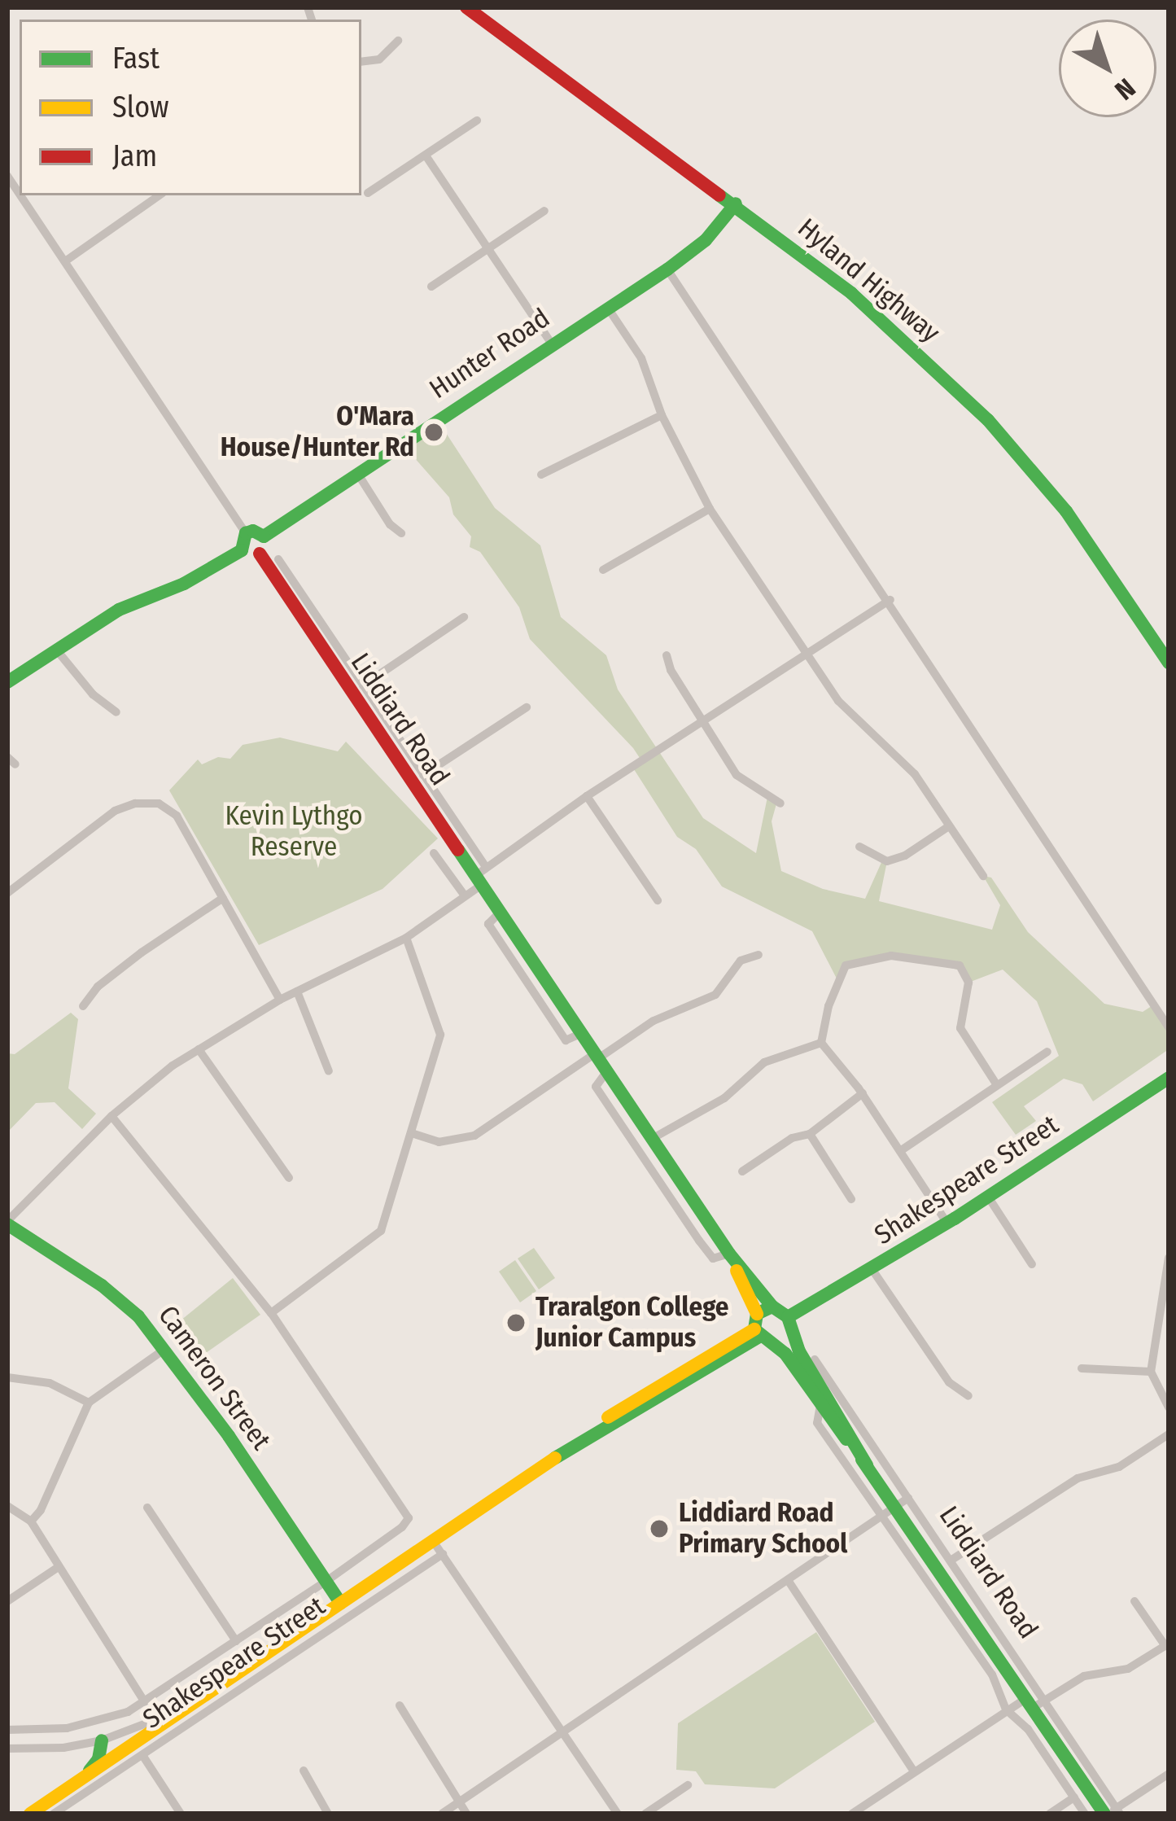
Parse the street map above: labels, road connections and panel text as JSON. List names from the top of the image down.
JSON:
{
  "streets": {
    "street": [
      "Hyland Highway",
      "Hunter Road",
      "Liddiard Road",
      "Shakespeare Street",
      "Cameron Street"
    ]
  },
  "crossings": [
    ["Hyland Highway", "Hunter Road"],
    ["Hunter Road", "Liddiard Road"],
    ["Liddiard Road", "Shakespeare Street"],
    ["Shakespeare Street", "Cameron Street"]
  ],
  "parks": ["Kevin Lythgo Reserve"],
  "places": ["O'Mara House/Hunter Rd", "Traralgon College Junior Campus", "Liddiard Road Primary School"],
  "legend": ["Fast", "Slow", "Jam"],
  "north": "bottom right"
}
